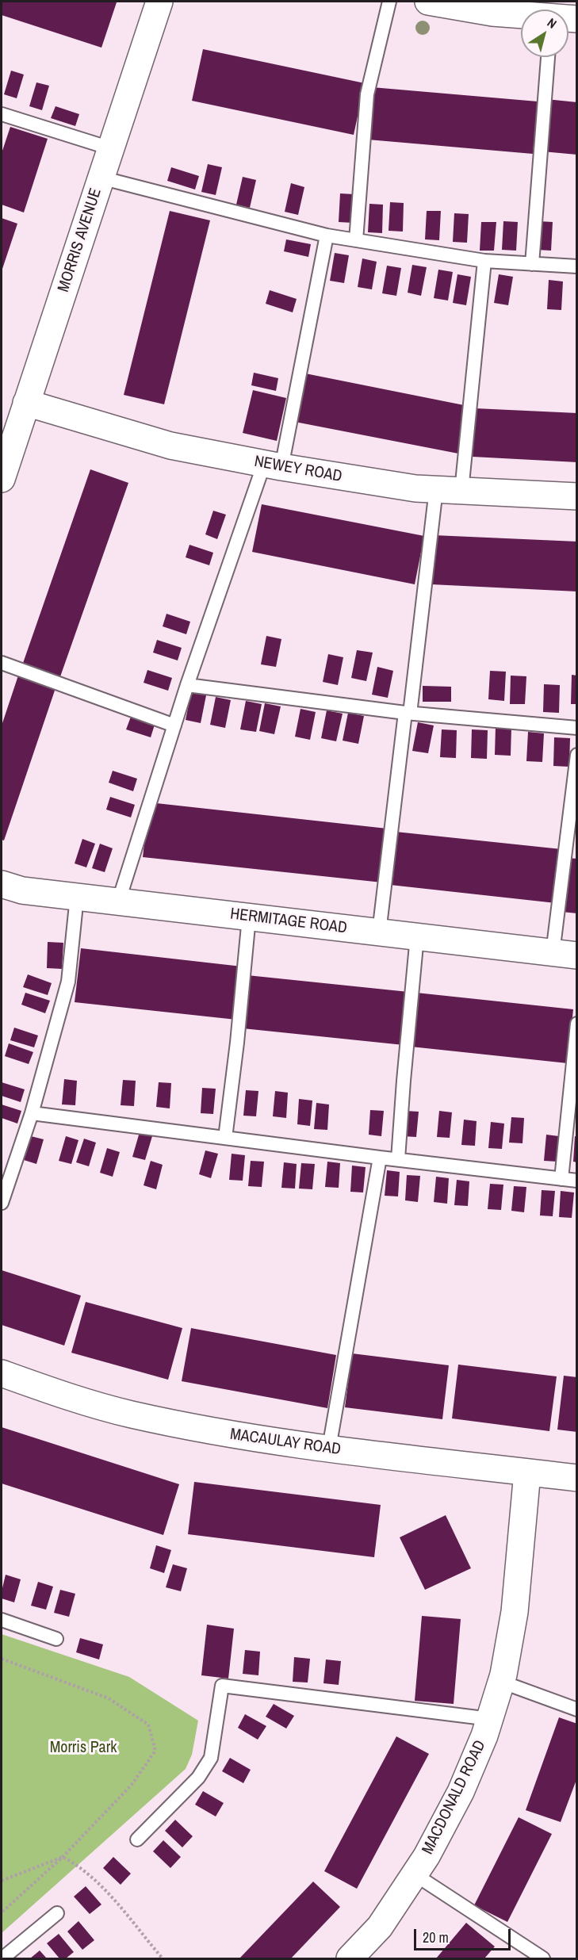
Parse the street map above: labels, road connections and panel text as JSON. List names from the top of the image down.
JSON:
{
  "streets": {
    "main road": [
      "MORRIS AVENUE",
      "NEWEY ROAD",
      "HERMITAGE ROAD",
      "MACAULAY ROAD",
      "MACDONALD ROAD"
    ]
  },
  "crossings": [
    ["MORRIS AVENUE", "NEWEY ROAD"],
    ["MACAULAY ROAD", "MACDONALD ROAD"]
  ],
  "parks": ["Morris Park"],
  "scale_bar": "20 m",
  "north": "top right"
}
